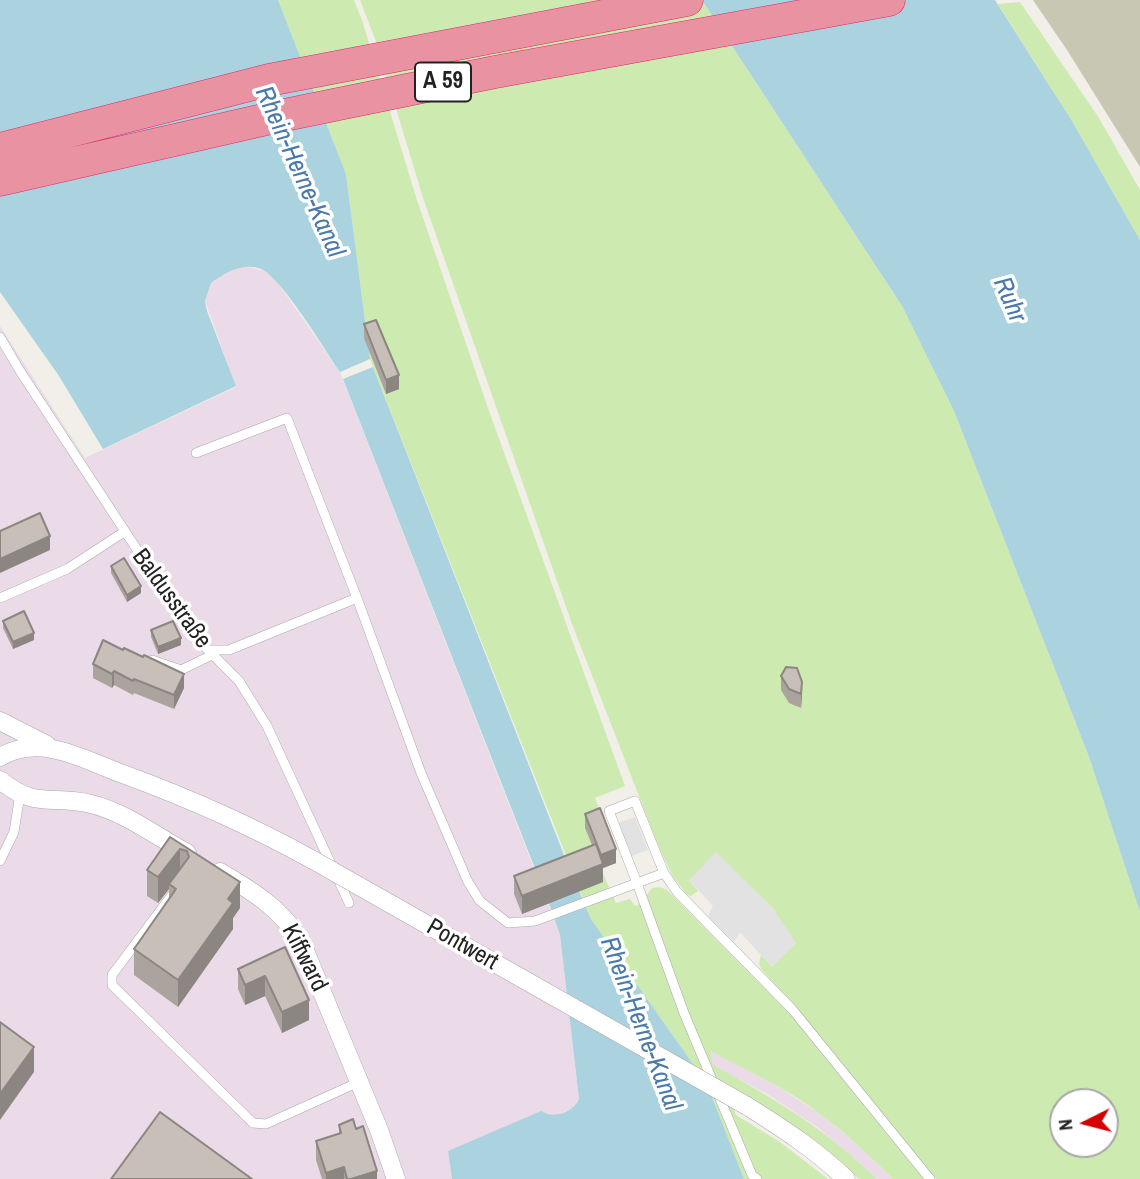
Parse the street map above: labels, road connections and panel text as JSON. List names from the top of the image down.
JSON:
{
  "streets": {
    "highway": ["A 59"],
    "street": ["Pontwert", "Kiffward"],
    "lane": ["Baldusstraße"]
  },
  "water": ["Rhein-Herne-Kanal", "Ruhr"],
  "north": "left"
}
